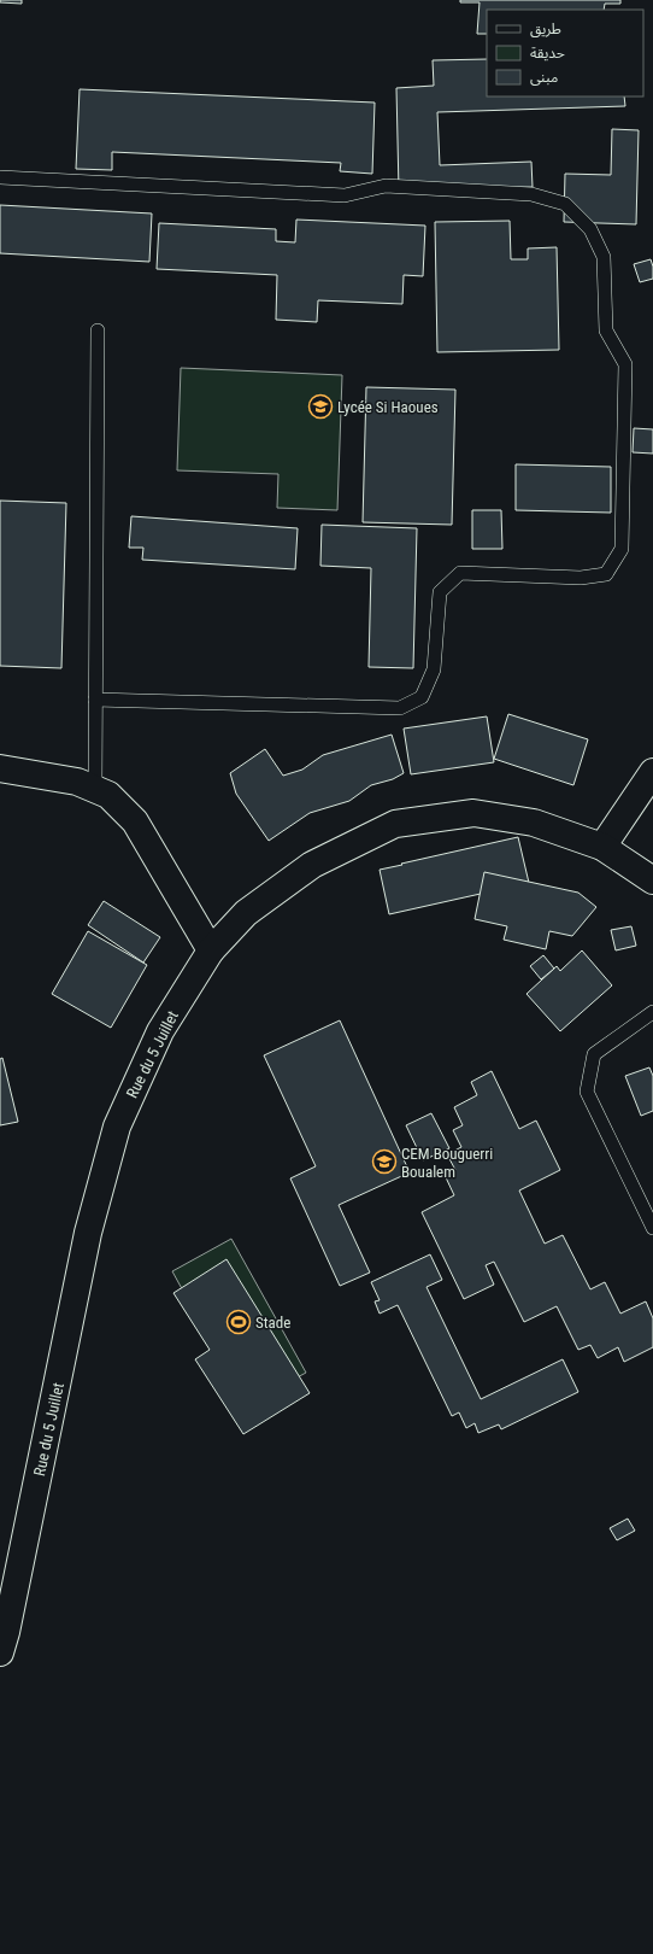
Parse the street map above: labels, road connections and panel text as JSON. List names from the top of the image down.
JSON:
{
  "streets": {
    "street": ["Rue du 5 Juillet"]
  },
  "places": {
    "school or university": ["Lycée Si Haoues", "CEM Bouguerri Boualem"],
    "sports": ["Stade"]
  },
  "legend": ["طريق", "حديقة", "مبنى"]
}
